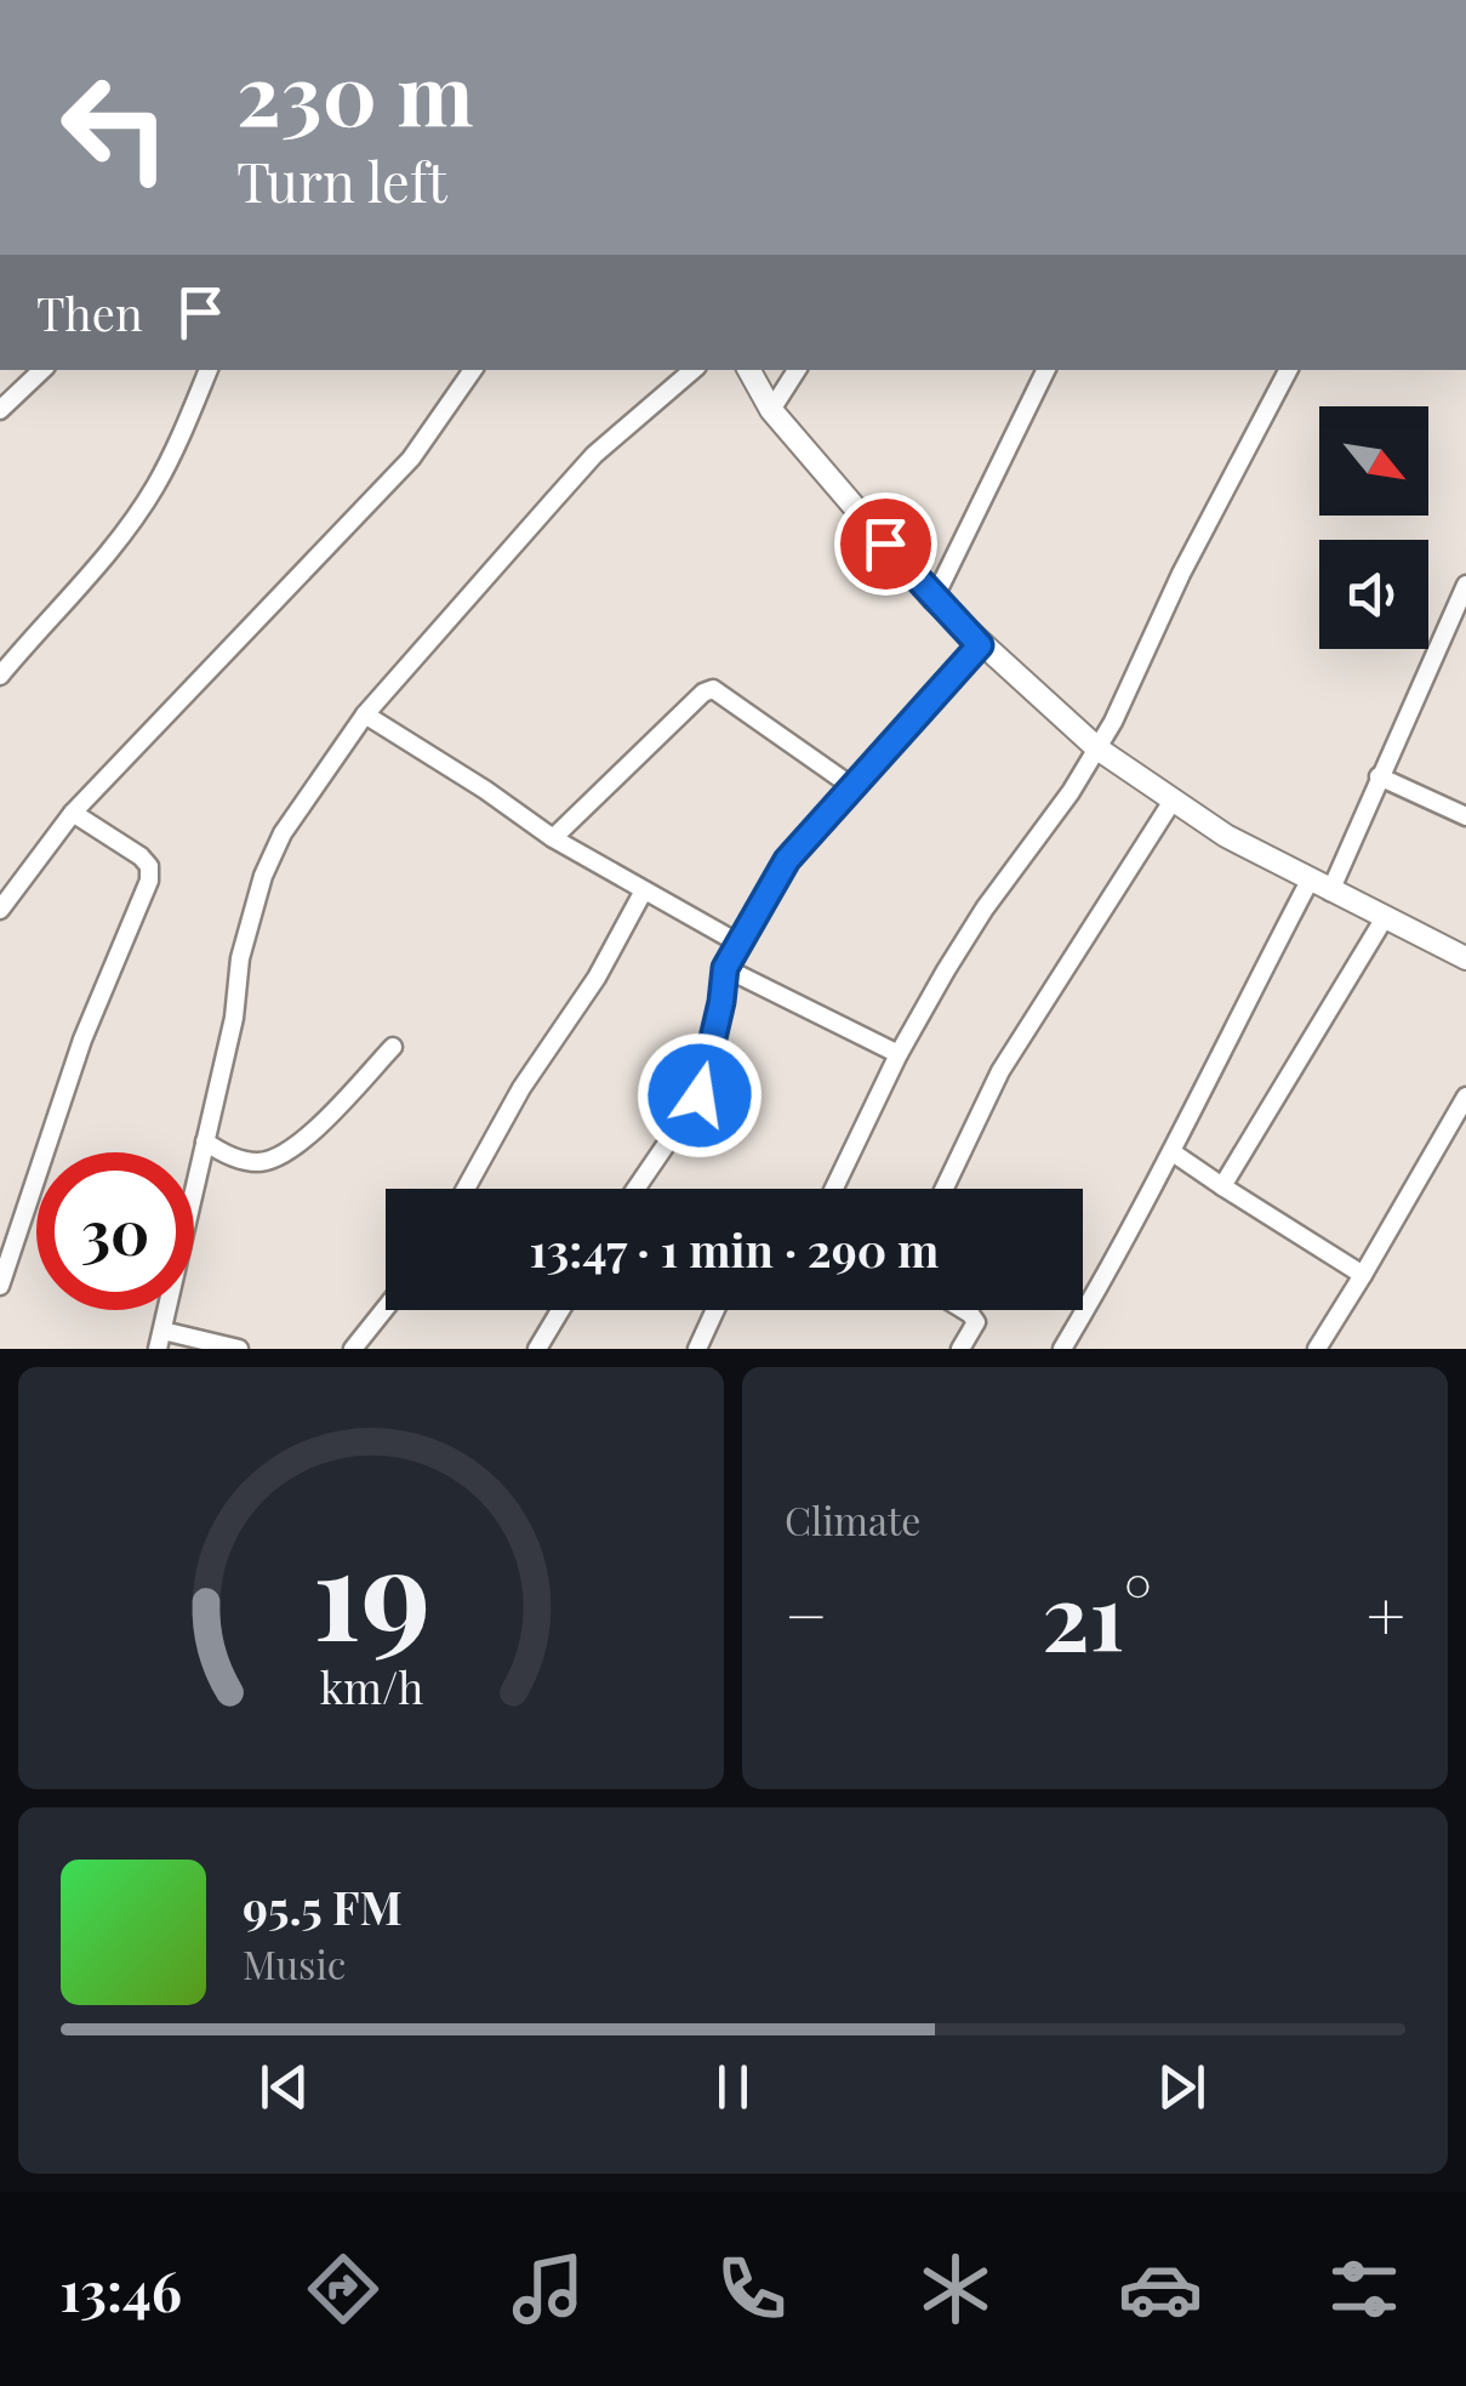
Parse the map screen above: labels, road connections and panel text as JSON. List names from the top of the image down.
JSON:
{
  "north": "bottom right",
  "page": {
    "turn": ["230 m", "Turn left"],
    "then": "Then",
    "limit": "30",
    "trip": "13:47 · 1 min · 290 m",
    "tile": "Climate",
    "heat": ["−", "21°", "+"],
    "song": ["95.5 FM", "Music"],
    "tabs": "13:46",
    "gauge": ["19", "km/h"]
  }
}
